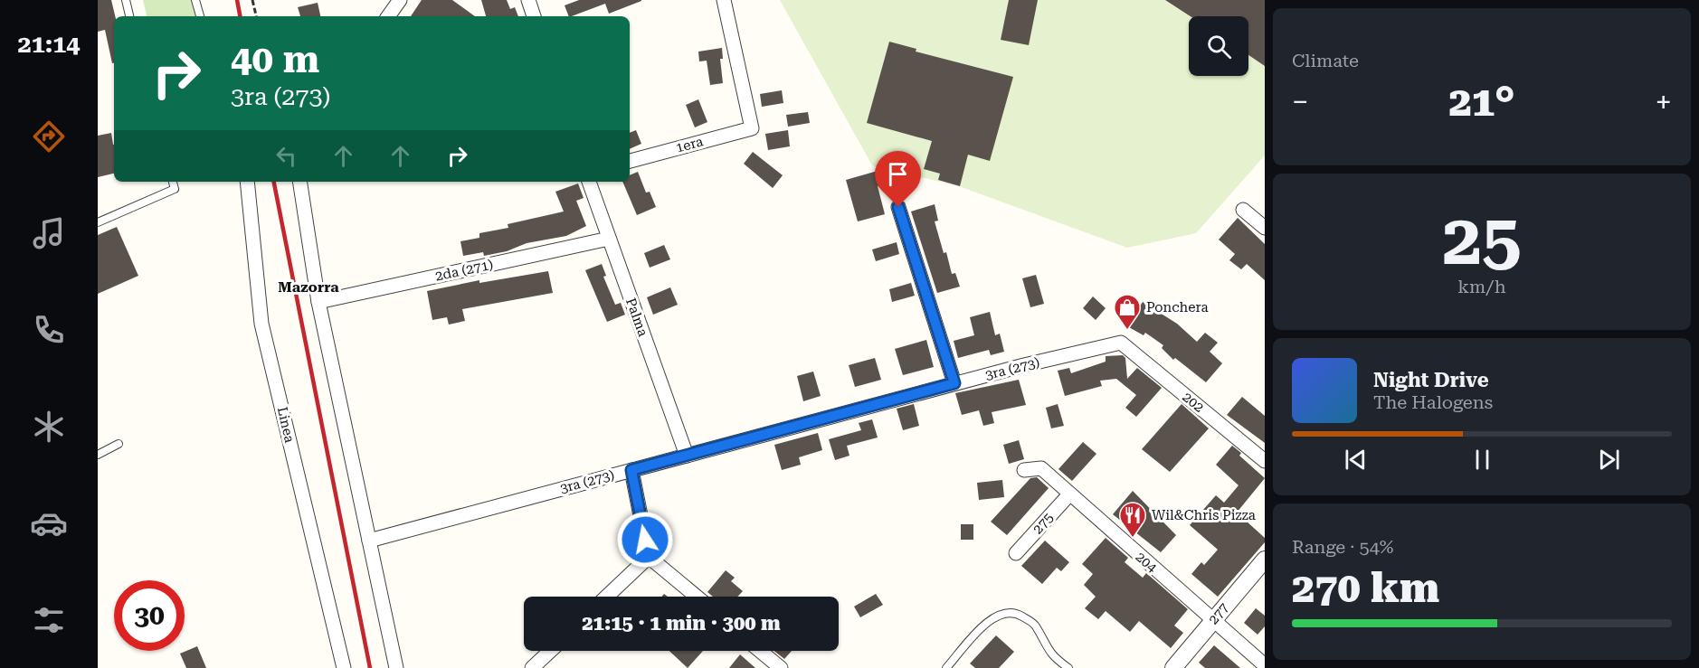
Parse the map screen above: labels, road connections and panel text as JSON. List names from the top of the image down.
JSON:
{
  "streets": {
    "street": [
      "1era",
      "2da (271)",
      "Palma",
      "3ra (273)",
      "202",
      "Linea",
      "275",
      "204",
      "277"
    ]
  },
  "crossings": [
    ["2da (271)", "Palma"],
    ["Palma", "3ra (273)"],
    ["3ra (273)", "202"],
    ["275", "204"],
    ["204", "277"]
  ],
  "districts": ["Mazorra"],
  "places": {
    "shop": ["Ponchera"],
    "restaurant": ["Wil&Chris Pizza"]
  },
  "page": {
    "tabs": "21:14",
    "tile": [
      "Climate",
      ["25", "km/h"],
      ["Range · 54%", "270 km"]
    ],
    "turn": ["40 m", "3ra (273)"],
    "heat": ["−", "21°", "+"],
    "song": ["Night Drive", "The Halogens"],
    "limit": "30",
    "trip": "21:15 · 1 min · 300 m"
  }
}
